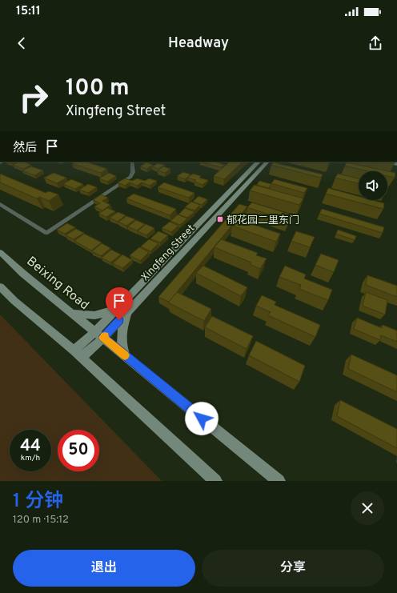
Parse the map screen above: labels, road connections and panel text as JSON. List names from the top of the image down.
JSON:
{
  "streets": {
    "main road": ["Xingfeng Street", "Beixing Road"]
  },
  "crossings": [
    ["Xingfeng Street", "Beixing Road"]
  ],
  "places": {
    "transit": ["郁花园二里东门"]
  },
  "page": {
    "status": "15:11",
    "header": "Headway",
    "turn": ["100 m", "Xingfeng Street"],
    "then": "然后",
    "speed": "44 km/h",
    "limit": "50",
    "heading": ["1 分钟", "120 m · 15:12"],
    "buttons": ["退出", "分享"]
  }
}
